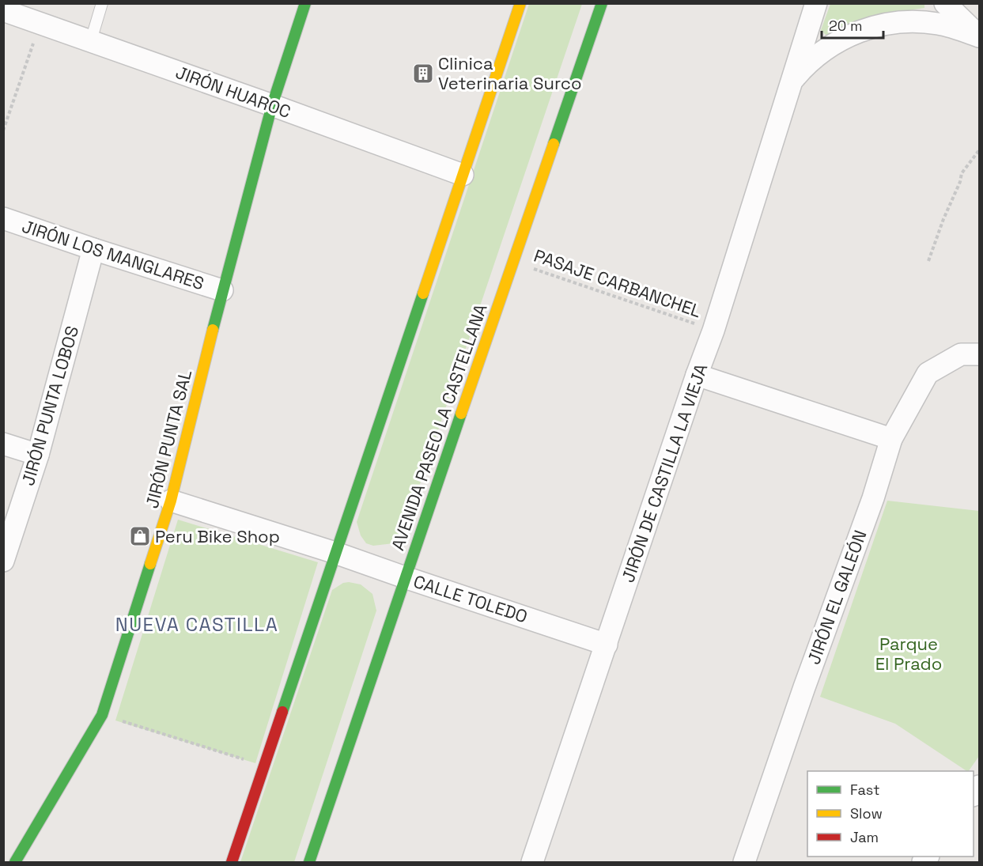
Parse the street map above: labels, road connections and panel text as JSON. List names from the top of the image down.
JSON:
{
  "streets": {
    "main road": ["AVENIDA PASEO LA CASTELLANA", "JIRÓN PUNTA SAL"],
    "street": [
      "JIRÓN HUAROC",
      "JIRÓN LOS MANGLARES",
      "JIRÓN PUNTA LOBOS",
      "JIRÓN DE CASTILLA LA VIEJA",
      "JIRÓN EL GALEÓN",
      "CALLE TOLEDO"
    ],
    "path": ["PASAJE CARBANCHEL"]
  },
  "crossings": [
    ["JIRÓN HUAROC", "JIRÓN PUNTA SAL"],
    ["JIRÓN LOS MANGLARES", "JIRÓN PUNTA LOBOS"],
    ["JIRÓN LOS MANGLARES", "JIRÓN PUNTA SAL"],
    ["PASAJE CARBANCHEL", "AVENIDA PASEO LA CASTELLANA"],
    ["PASAJE CARBANCHEL", "JIRÓN DE CASTILLA LA VIEJA"],
    ["AVENIDA PASEO LA CASTELLANA", "CALLE TOLEDO"],
    ["JIRÓN PUNTA SAL", "CALLE TOLEDO"],
    ["JIRÓN DE CASTILLA LA VIEJA", "CALLE TOLEDO"]
  ],
  "districts": ["NUEVA CASTILLA"],
  "parks": ["Parque El Prado"],
  "places": {
    "building": ["Clinica Veterinaria Surco"],
    "shop": ["Peru Bike Shop"]
  },
  "legend": ["Fast", "Slow", "Jam"],
  "scale_bar": "20 m"
}
